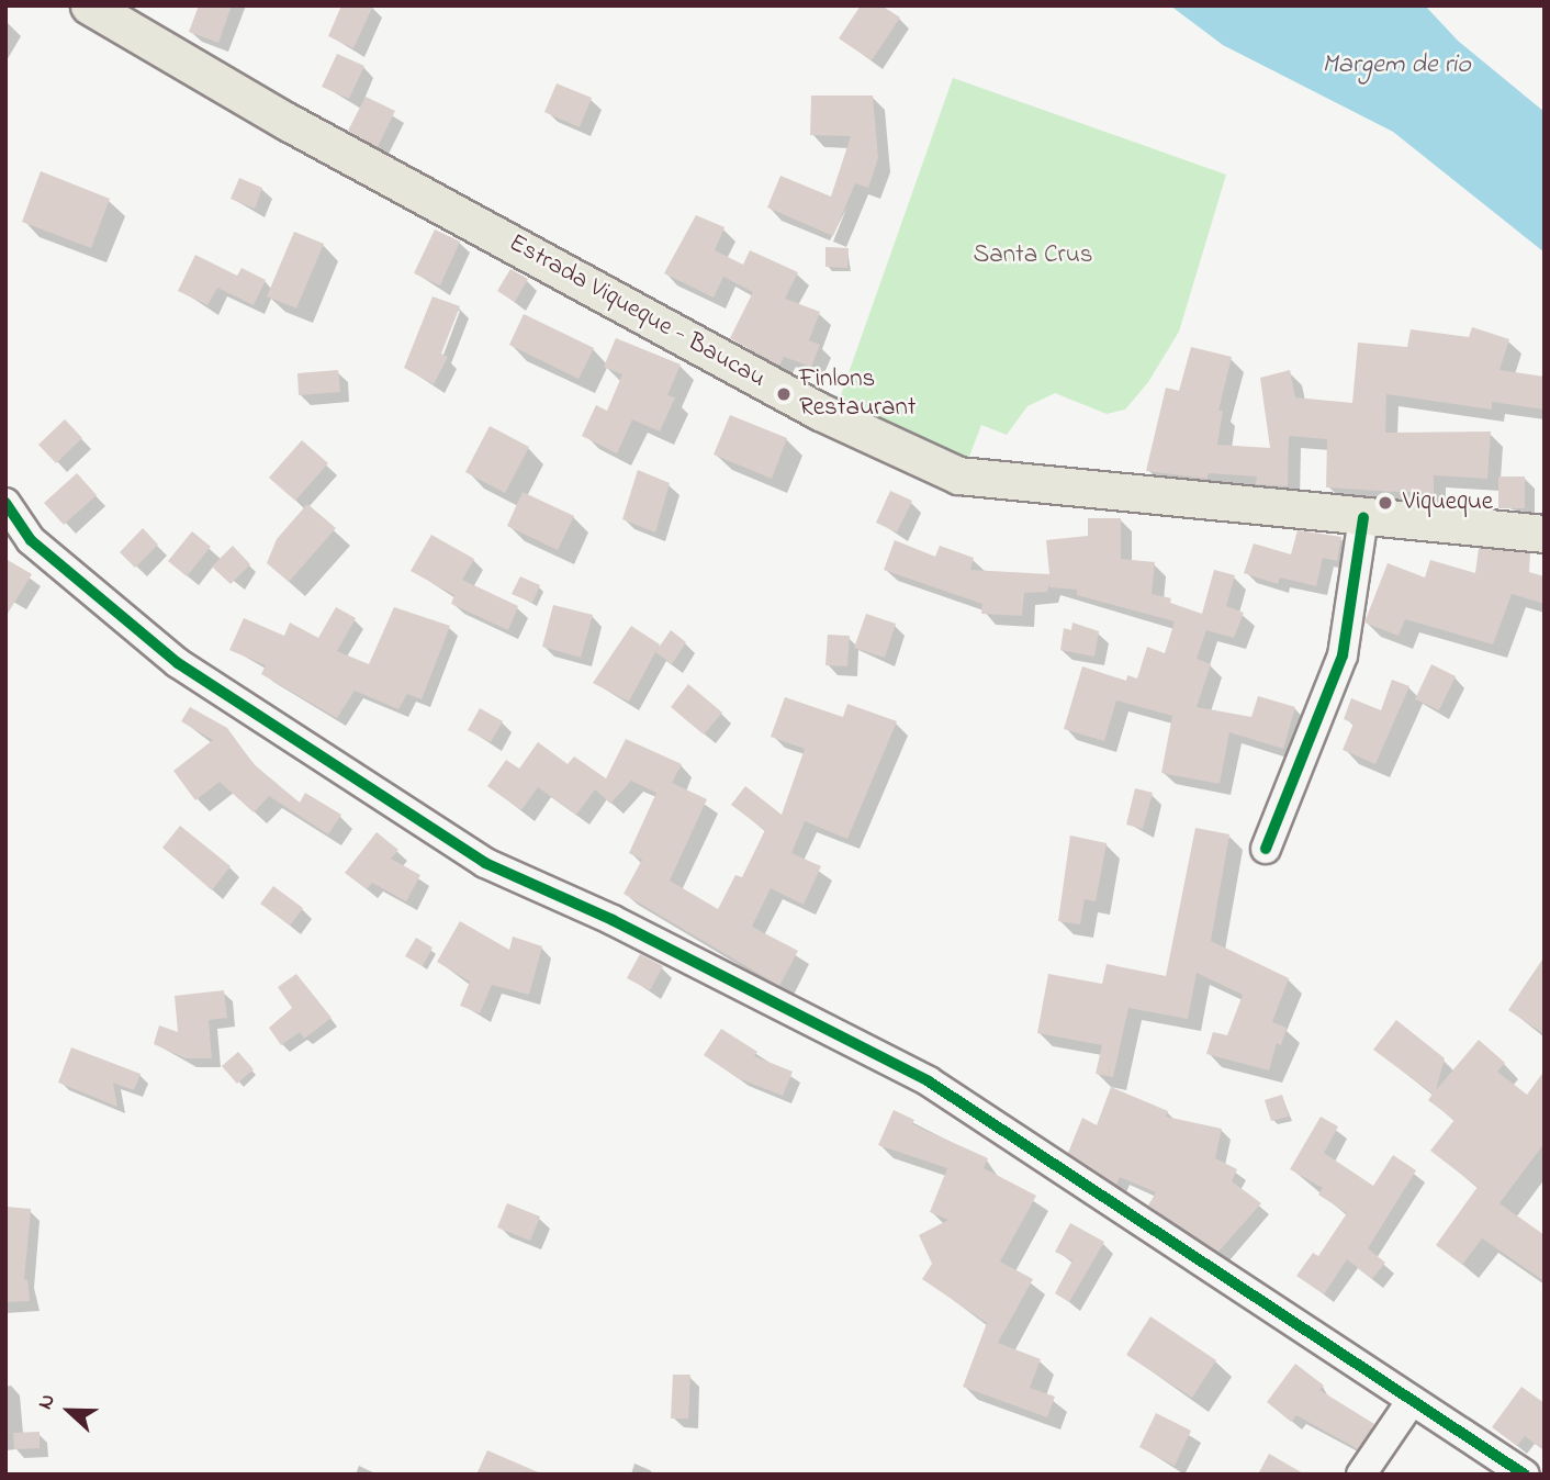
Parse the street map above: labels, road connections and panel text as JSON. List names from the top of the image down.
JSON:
{
  "streets": {
    "main road": ["Estrada Viqueque - Baucau"]
  },
  "water": ["Margem de rio"],
  "parks": ["Santa Crus"],
  "places": ["Finlons Restaurant", "Viqueque"],
  "north": "left"
}
